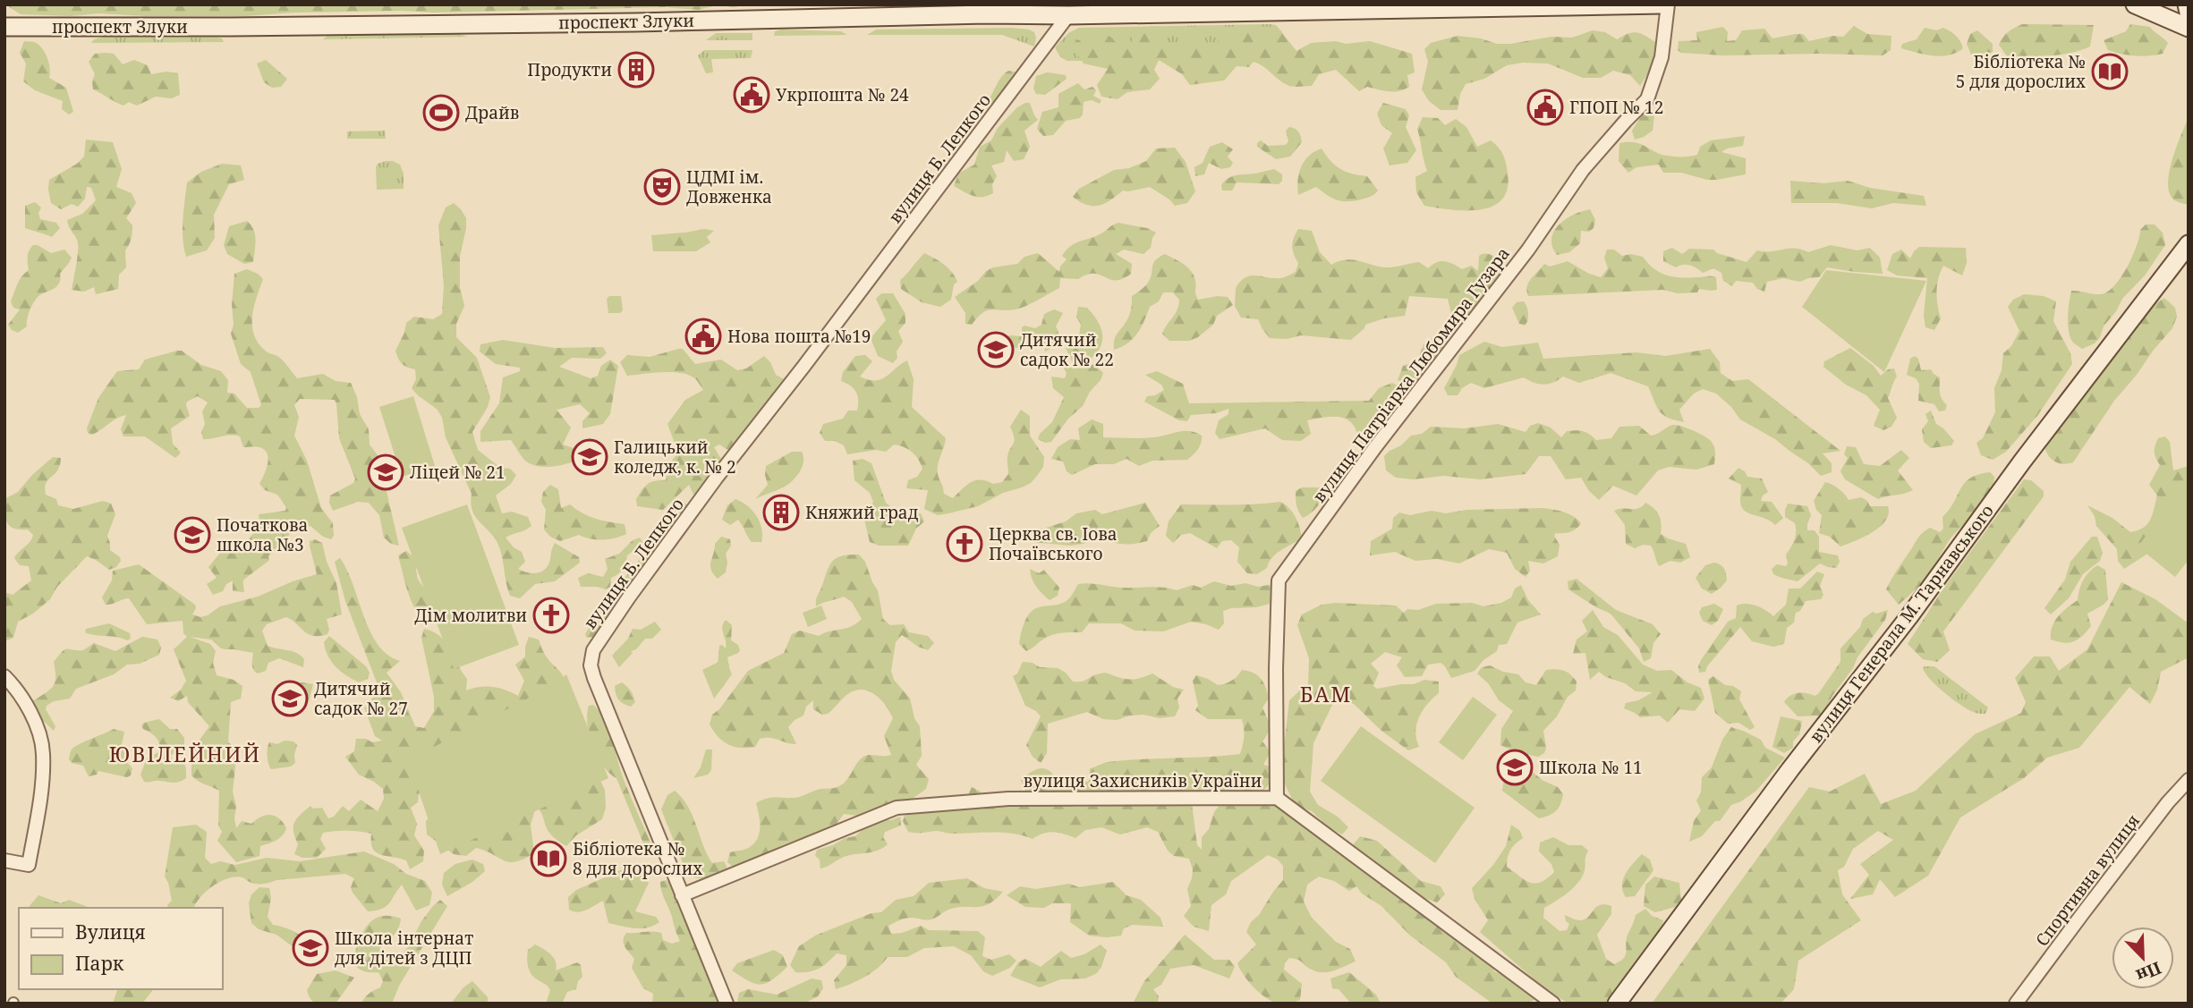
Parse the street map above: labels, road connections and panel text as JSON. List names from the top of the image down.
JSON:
{
  "streets": {
    "main road": ["проспект Злуки", "вулиця Генерала М. Тарнавського"],
    "street": [
      "вулиця Б. Лепкого",
      "вулиця Патріарха Любомира Гузара",
      "вулиця Захисників України",
      "Спортивна вулиця"
    ]
  },
  "crossings": [
    ["проспект Злуки", "вулиця Б. Лепкого"],
    ["вулиця Б. Лепкого", "вулиця Захисників України"],
    ["вулиця Патріарха Любомира Гузара", "вулиця Захисників України"]
  ],
  "districts": ["БАМ", "ЮВІЛЕЙНИЙ"],
  "places": {
    "building": ["Продукти", "Княжий град"],
    "library": ["Бібліотека № 5 для дорослих", "Бібліотека № 8 для дорослих"],
    "public building": ["Укрпошта № 24", "ГПОП № 12", "Нова пошта №19"],
    "sports": ["Драйв"],
    "theatre": ["ЦДМІ ім. Довженка"],
    "school or university": [
      "Дитячий садок № 22",
      "Галицький коледж, к. № 2",
      "Ліцей № 21",
      "Початкова школа №3",
      "Дитячий садок № 27",
      "Школа № 11",
      "Школа інтернат для дітей з ДЦП"
    ],
    "church": ["Церква св. Іова Почаївського", "Дім молитви"]
  },
  "legend": ["Вулиця", "Парк"],
  "north": "bottom right"
}
